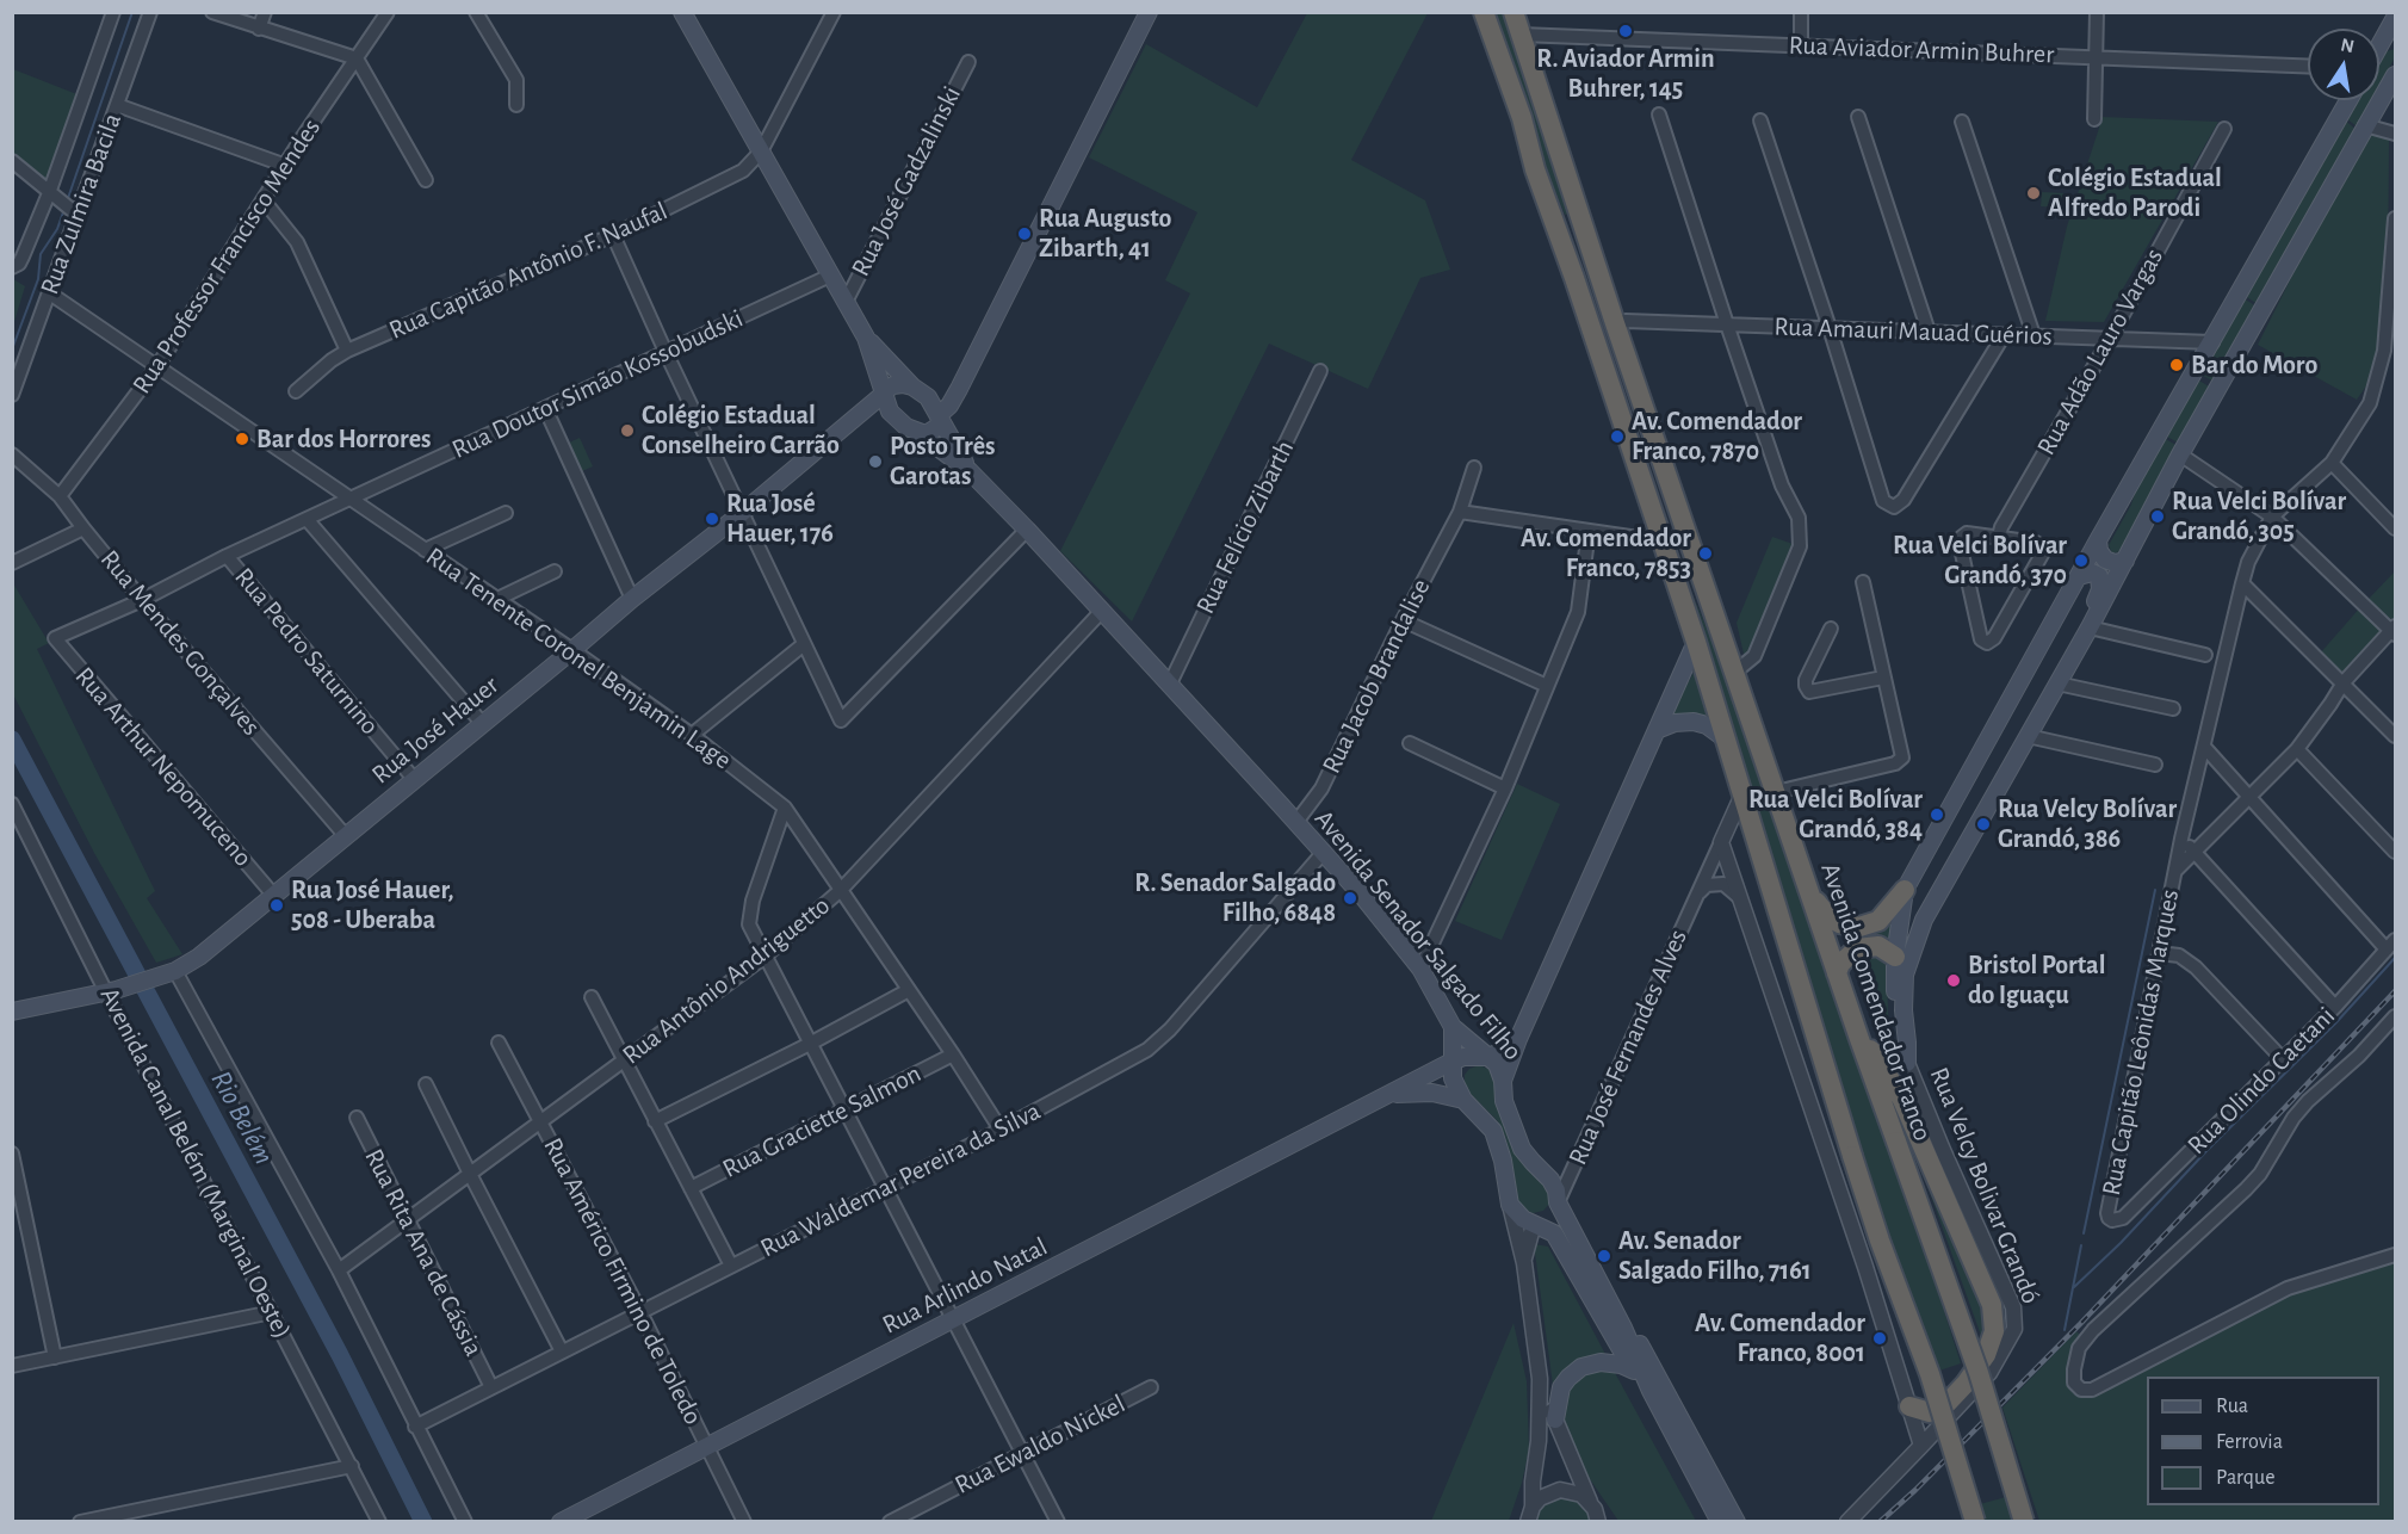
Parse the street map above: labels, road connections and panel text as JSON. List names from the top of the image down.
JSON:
{
  "streets": {
    "highway": ["Avenida Comendador Franco"],
    "main road": [
      "Rua José Hauer",
      "Avenida Senador Salgado Filho",
      "Rua Velcy Bolivar Grandó",
      "Rua Arlindo Natal"
    ],
    "street": [
      "Rua Aviador Armin Buhrer",
      "Rua José Gadzalinski",
      "Rua Zulmira Bacila",
      "Rua Professor Francisco Mendes",
      "Rua Capitão Antônio F. Naufal",
      "Rua Amauri Mauad Guérios",
      "Rua Adão Lauro Vargas",
      "Rua Doutor Simão Kossobudski",
      "Rua Felício Zibarth",
      "Rua Mendes Gonçalves",
      "Rua Pedro Saturnino",
      "Rua Tenente Coronel Benjamin Lage",
      "Rua Jacob Brandalise",
      "Rua Arthur Nepomuceno",
      "Rua Antônio Andriguetto",
      "Rua Capitão Leônidas Marques",
      "Rua José Fernandes Alves",
      "Rua Olindo Caetani",
      "Rua Graciette Salmon",
      "Avenida Canal Belém (Marginal Oeste)",
      "Rua Waldemar Pereira da Silva",
      "Rua Rita Ana de Cássia",
      "Rua Américo Firmino de Toledo",
      "Rua Ewaldo Nickel"
    ]
  },
  "crossings": [
    ["Rua Aviador Armin Buhrer", "Avenida Comendador Franco"],
    ["Rua Zulmira Bacila", "Rua Tenente Coronel Benjamin Lage"],
    ["Rua Professor Francisco Mendes", "Rua Mendes Gonçalves"],
    ["Rua Professor Francisco Mendes", "Rua Tenente Coronel Benjamin Lage"],
    ["Rua Amauri Mauad Guérios", "Rua Adão Lauro Vargas"],
    ["Rua Amauri Mauad Guérios", "Avenida Comendador Franco"],
    ["Rua Amauri Mauad Guérios", "Rua Velcy Bolivar Grandó"],
    ["Rua Doutor Simão Kossobudski", "Rua Mendes Gonçalves"],
    ["Rua Doutor Simão Kossobudski", "Rua Pedro Saturnino"],
    ["Rua Doutor Simão Kossobudski", "Rua Tenente Coronel Benjamin Lage"],
    ["Rua Doutor Simão Kossobudski", "Rua Arthur Nepomuceno"],
    ["Rua Felício Zibarth", "Avenida Senador Salgado Filho"],
    ["Rua Mendes Gonçalves", "Rua José Hauer"],
    ["Rua Pedro Saturnino", "Rua José Hauer"],
    ["Rua Tenente Coronel Benjamin Lage", "Rua José Hauer"],
    ["Rua Tenente Coronel Benjamin Lage", "Rua Antônio Andriguetto"],
    ["Rua Tenente Coronel Benjamin Lage", "Rua Graciette Salmon"],
    ["Rua Tenente Coronel Benjamin Lage", "Rua Waldemar Pereira da Silva"],
    ["Rua Jacob Brandalise", "Avenida Senador Salgado Filho"],
    ["Rua José Hauer", "Rua Arthur Nepomuceno"],
    ["Rua José Hauer", "Avenida Senador Salgado Filho"],
    ["Rua José Hauer", "Avenida Canal Belém (Marginal Oeste)"],
    ["Avenida Senador Salgado Filho", "Rua Antônio Andriguetto"],
    ["Avenida Senador Salgado Filho", "Rua José Fernandes Alves"],
    ["Avenida Senador Salgado Filho", "Rua Waldemar Pereira da Silva"],
    ["Avenida Senador Salgado Filho", "Rua Arlindo Natal"],
    ["Rua Antônio Andriguetto", "Rua Rita Ana de Cássia"],
    ["Rua Antônio Andriguetto", "Rua Américo Firmino de Toledo"],
    ["Rua Capitão Leônidas Marques", "Rua Olindo Caetani"],
    ["Rua Waldemar Pereira da Silva", "Rua Rita Ana de Cássia"],
    ["Rua Waldemar Pereira da Silva", "Rua Américo Firmino de Toledo"],
    ["Rua Américo Firmino de Toledo", "Rua Arlindo Natal"]
  ],
  "water": ["Rio Belém"],
  "places": [
    "R. Aviador Armin Buhrer, 145",
    "Colégio Estadual Alfredo Parodi",
    "Rua Augusto Zibarth, 41",
    "Bar do Moro",
    "Colégio Estadual Conselheiro Carrão",
    "Av. Comendador Franco, 7870",
    "Bar dos Horrores",
    "Posto Três Garotas",
    "Rua Velci Bolívar Grandó, 305",
    "Rua José Hauer, 176",
    "Av. Comendador Franco, 7853",
    "Rua Velci Bolívar Grandó, 370",
    "Rua Velci Bolívar Grandó, 384",
    "Rua Velcy Bolívar Grandó, 386",
    "R. Senador Salgado Filho, 6848",
    "Rua José Hauer, 508 - Uberaba",
    "Bristol Portal do Iguaçu",
    "Av. Senador Salgado Filho, 7161",
    "Av. Comendador Franco, 8001"
  ],
  "legend": ["Rua", "Ferrovia", "Parque"],
  "north": "top"
}
